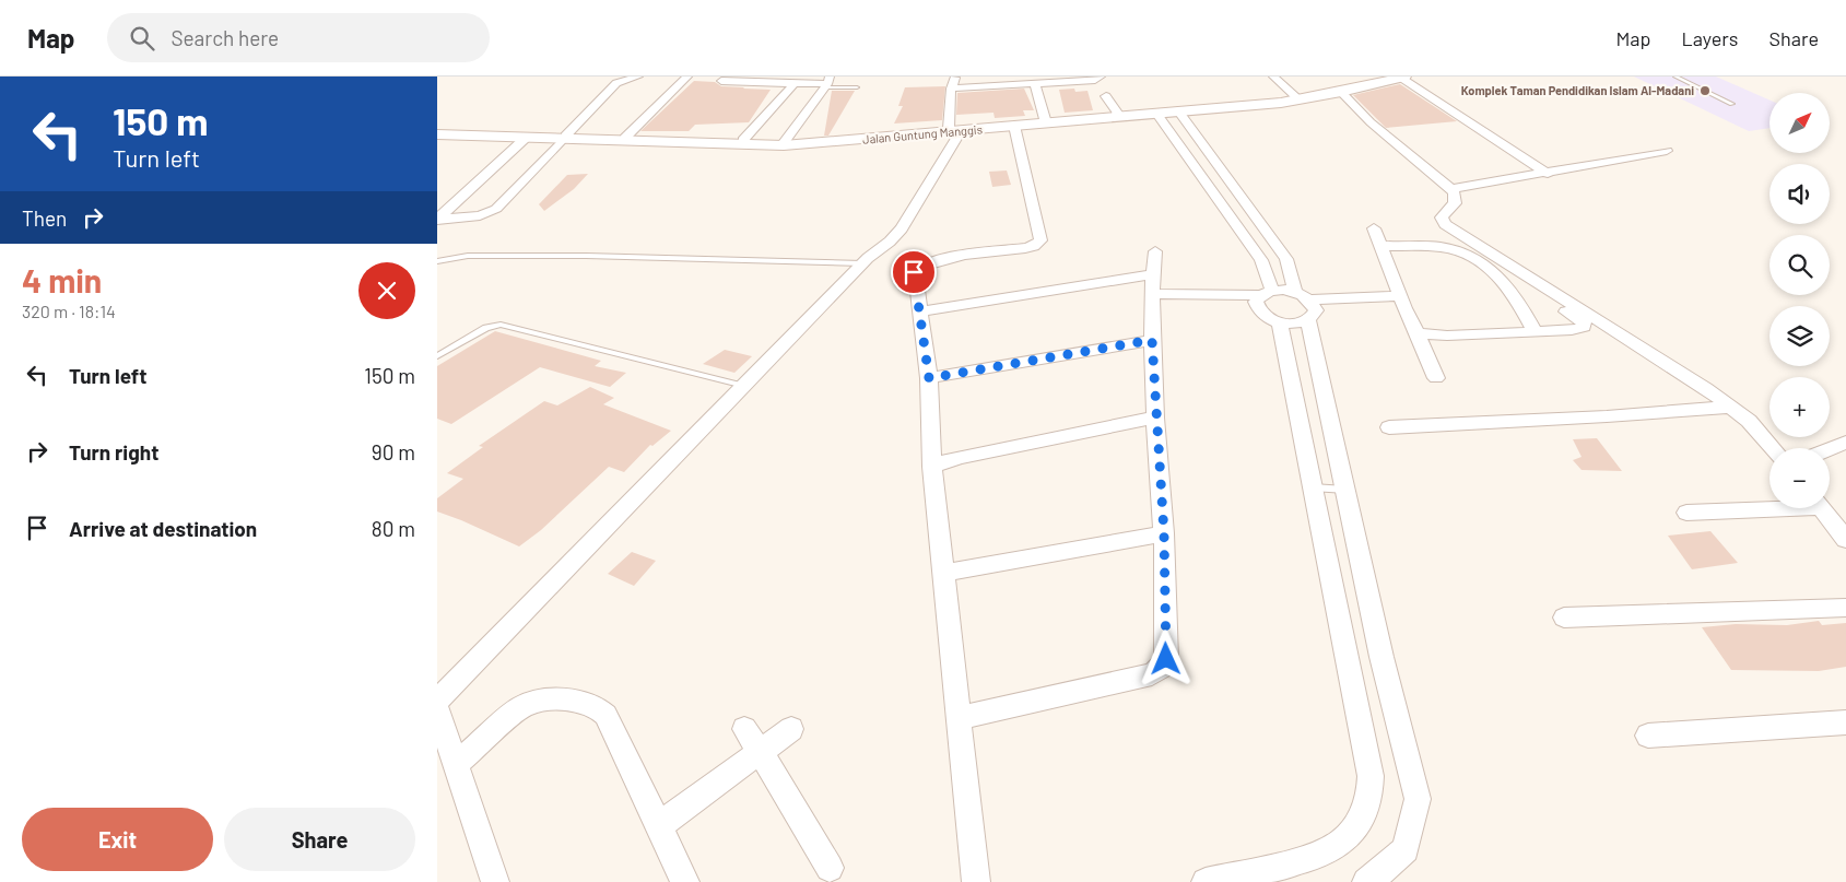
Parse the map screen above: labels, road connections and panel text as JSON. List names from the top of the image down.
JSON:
{
  "streets": {
    "street": ["Jalan Guntung Manggis"]
  },
  "places": ["Komplek Taman Pendidikan Islam Al-Madani"],
  "north": "top right",
  "page": {
    "header": "Map",
    "search": "Search here",
    "nav": ["Map", "Layers", "Share"],
    "turn": ["150 m", "Turn left"],
    "map_buttons": ["+", "−"],
    "then": "Then",
    "heading": ["4 min", "320 m · 18:14"],
    "list": [
      {
        "name": "Turn left",
        "value": "150 m"
      },
      {
        "name": "Turn right",
        "value": "90 m"
      },
      {
        "name": "Arrive at destination",
        "value": "80 m"
      }
    ],
    "buttons": ["Exit", "Share"]
  }
}
